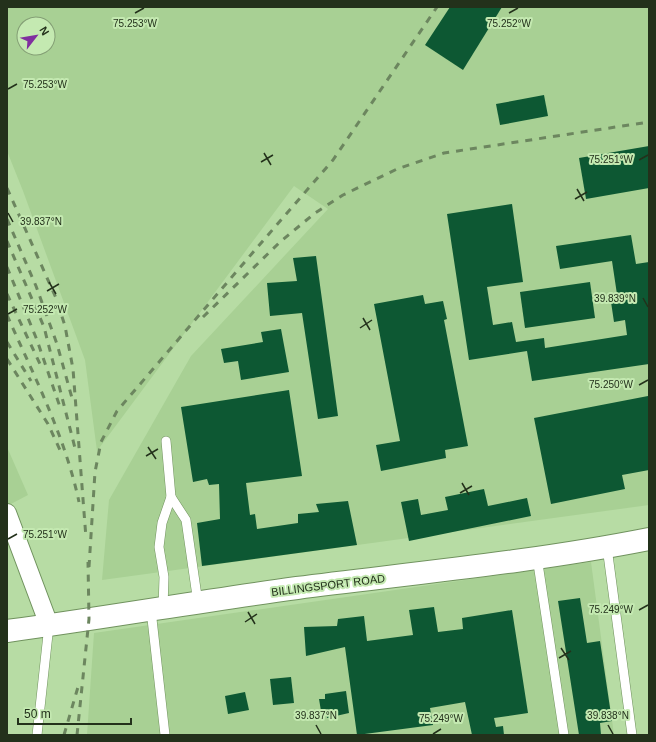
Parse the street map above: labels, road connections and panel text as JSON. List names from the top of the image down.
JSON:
{
  "streets": {
    "street": ["BILLINGSPORT ROAD"]
  },
  "scale_bar": "50 m",
  "north": "top right",
  "coordinates": [
    "75.253°W",
    "75.252°W",
    "75.251°W",
    "39.837°N",
    "39.839°N",
    "75.250°W",
    "75.249°W",
    "39.838°N"
  ]
}
